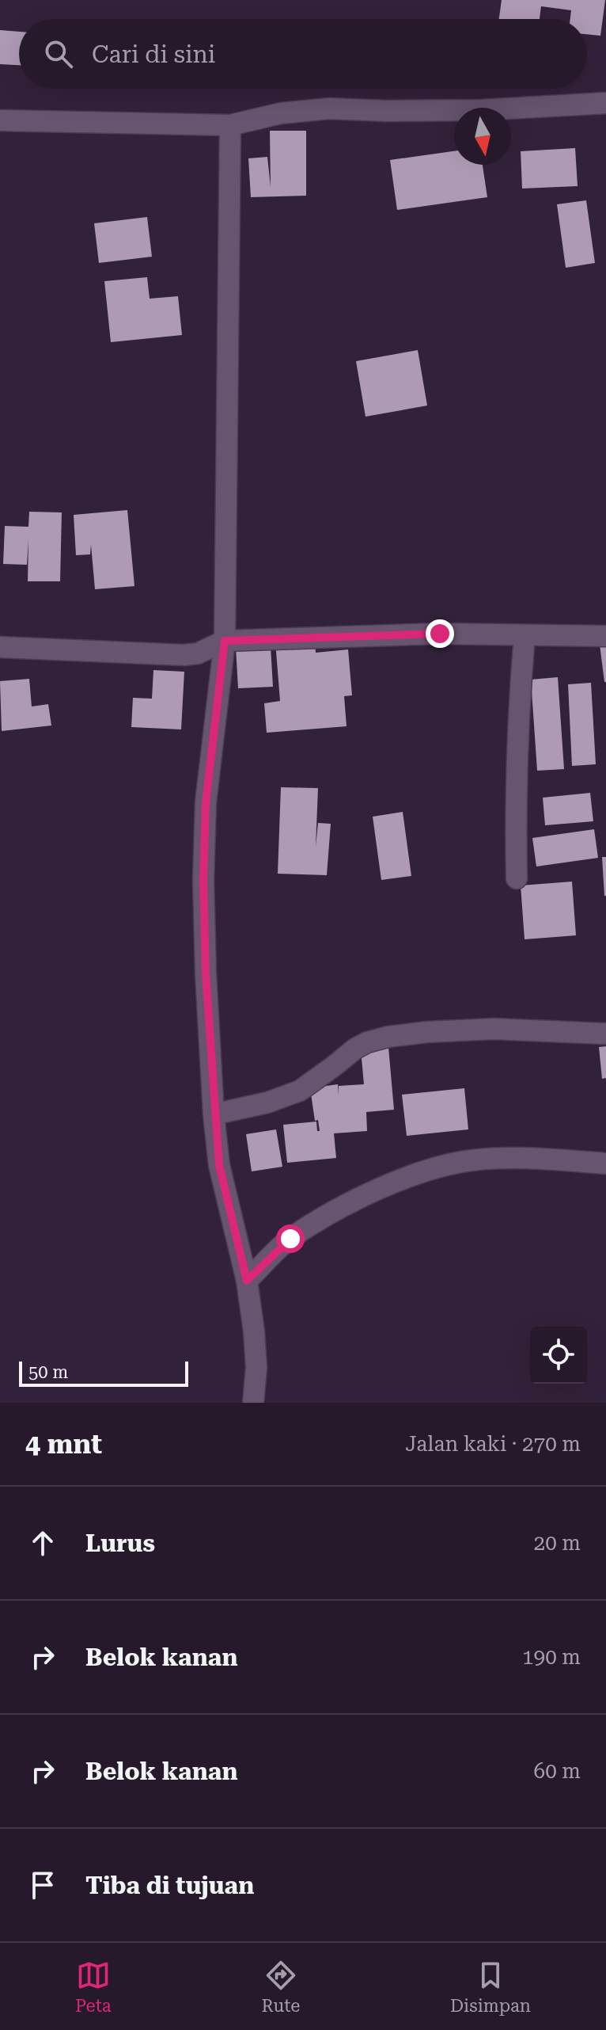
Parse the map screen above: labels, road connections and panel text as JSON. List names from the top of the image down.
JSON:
{
  "scale_bar": "50 m",
  "north": "bottom",
  "page": {
    "search": "Cari di sini",
    "scale": "50 m",
    "heading": ["4 mnt", "Jalan kaki · 270 m"],
    "list": [
      ["Lurus", "20 m"],
      ["Belok kanan", "190 m"],
      ["Belok kanan", "60 m"],
      "Tiba di tujuan"
    ],
    "nav": ["Peta", "Rute", "Disimpan"]
  }
}
